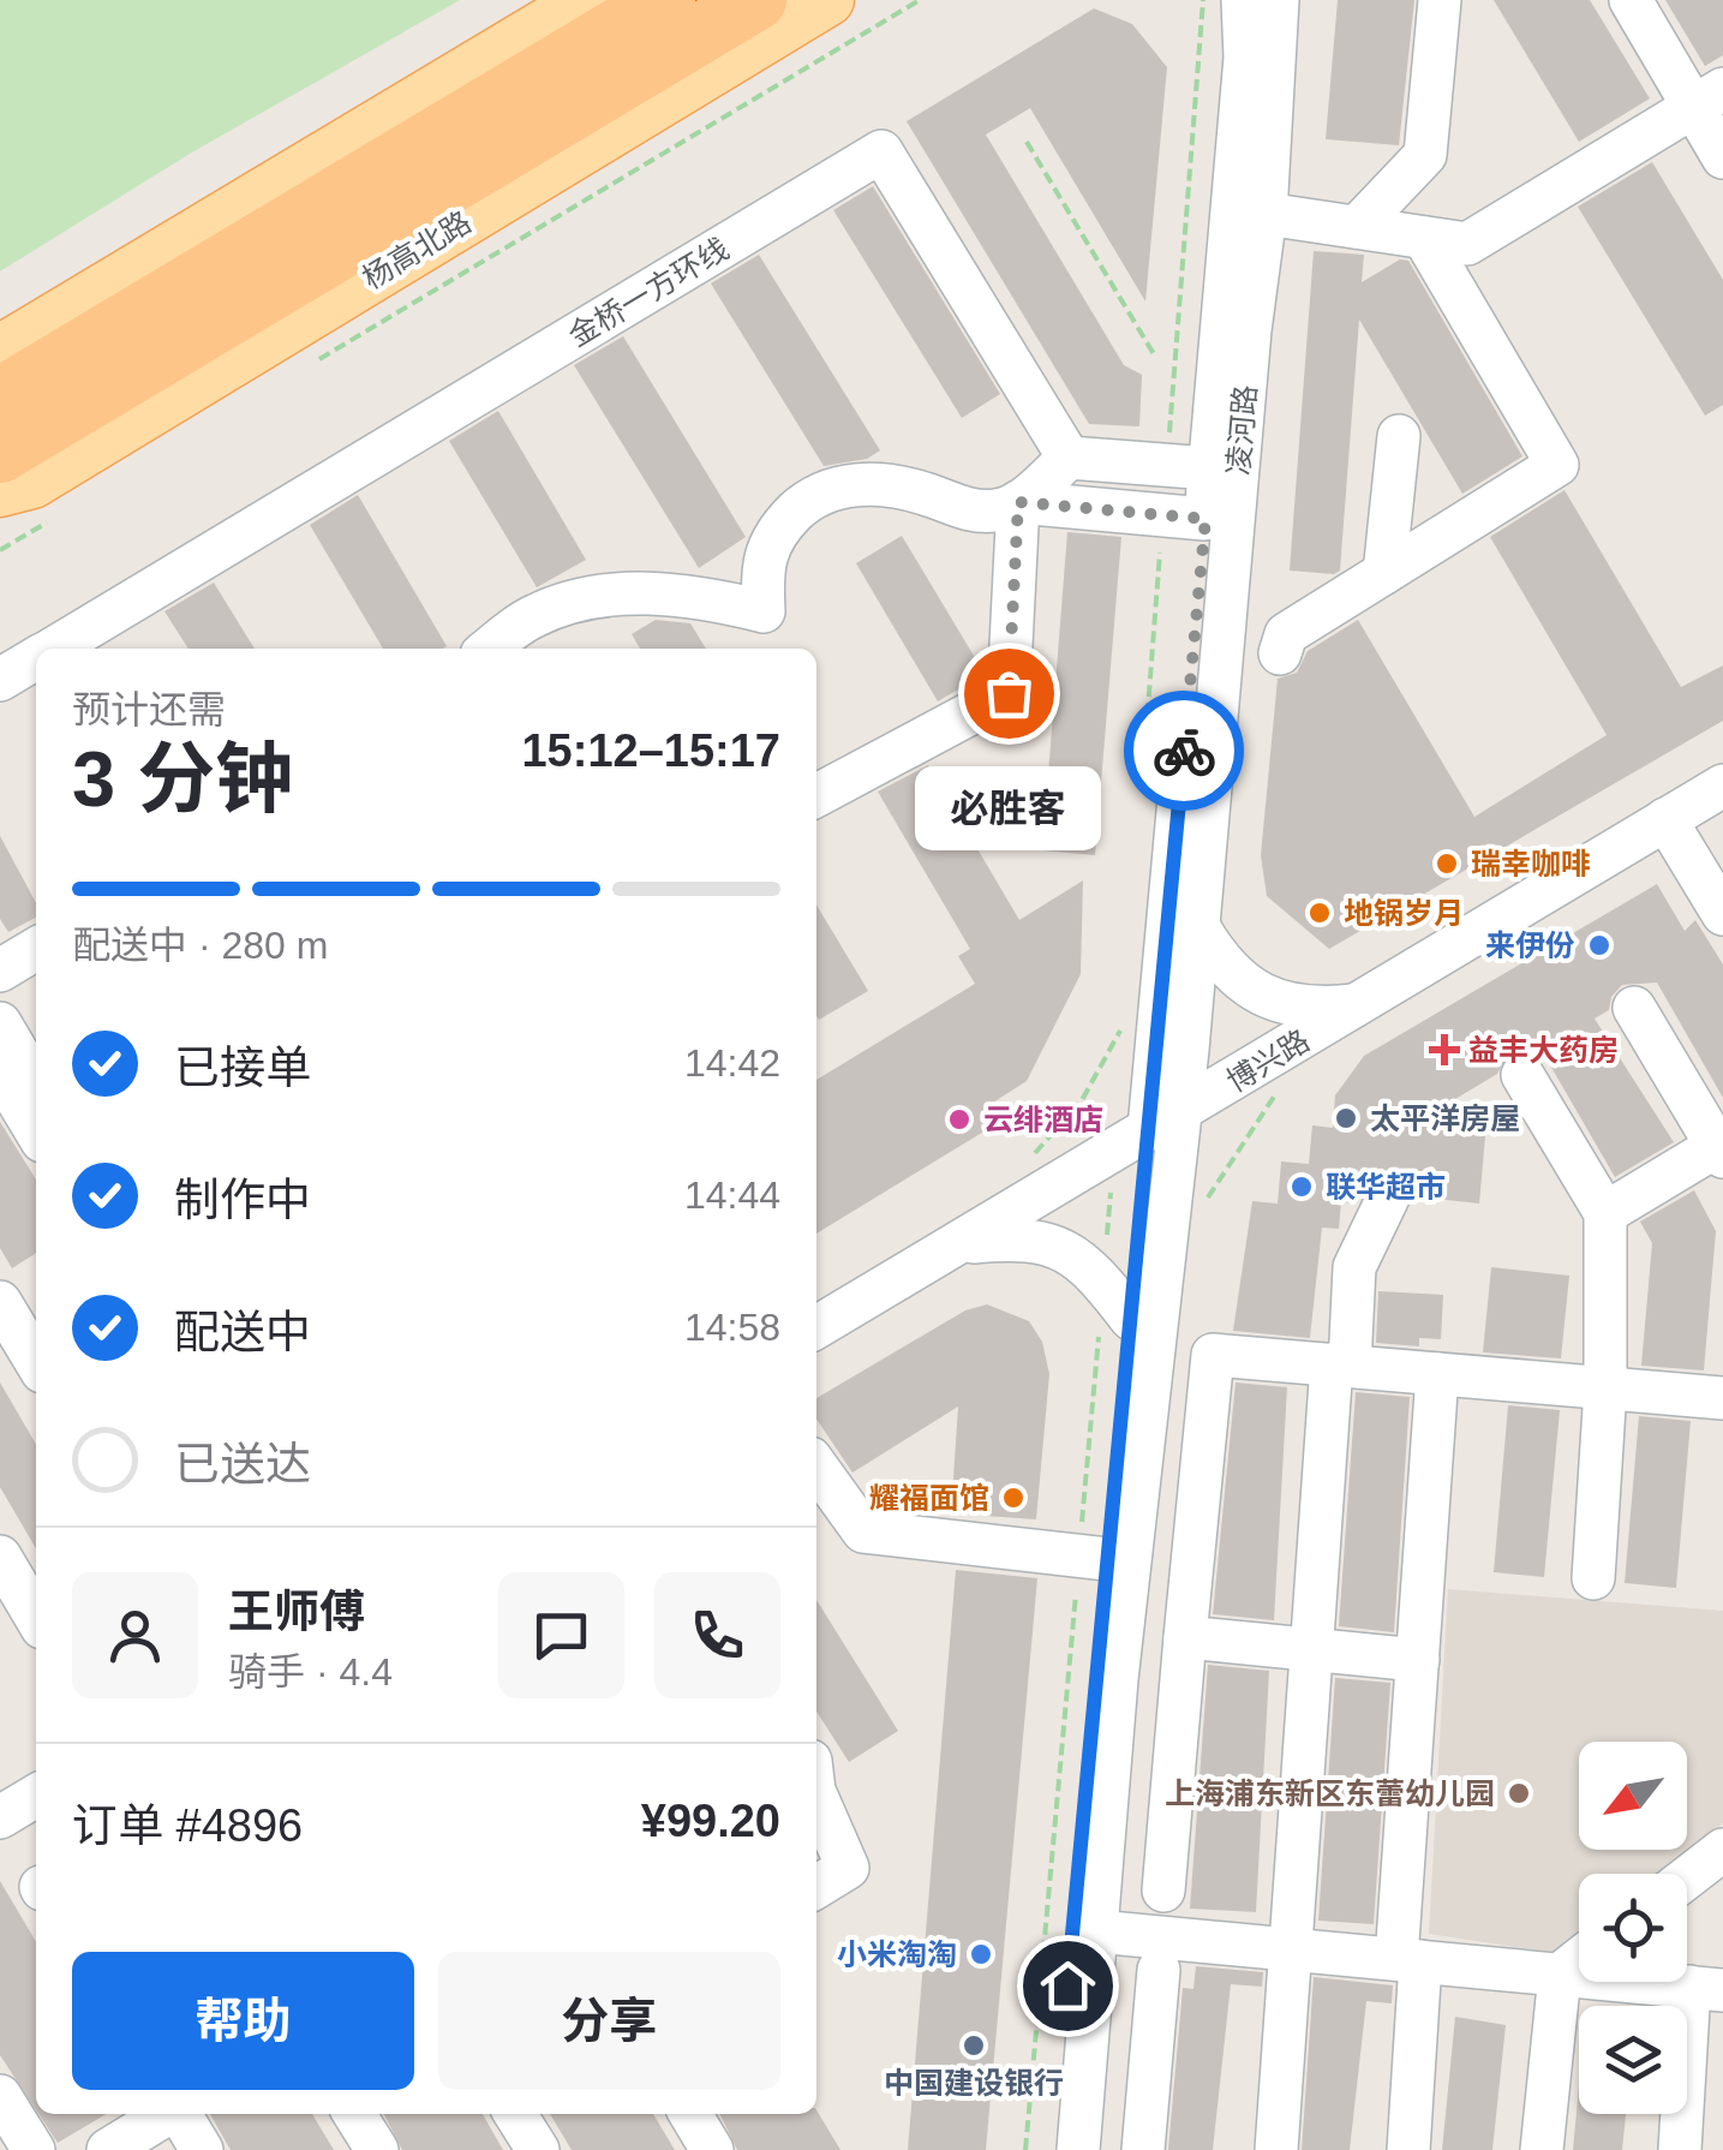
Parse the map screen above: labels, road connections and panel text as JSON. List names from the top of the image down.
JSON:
{
  "streets": {
    "highway": ["杨高北路"],
    "street": ["金桥一方环线", "凌河路", "博兴路"]
  },
  "crossings": [
    ["凌河路", "博兴路"]
  ],
  "places": {
    "other": [
      "必胜客",
      "瑞幸咖啡",
      "地锅岁月",
      "来伊份",
      "太平洋房屋",
      "云绯酒店",
      "联华超市",
      "耀福面馆",
      "上海浦东新区东蕾幼儿园",
      "小米淘淘",
      "中国建设银行"
    ],
    "health": ["益丰大药房"]
  },
  "north": "bottom left",
  "page": {
    "heading": ["3 分钟", "预计还需", "15:12–15:17"],
    "panel": [
      "王师傅",
      "骑手 · 4.4",
      "订单 #4896",
      "¥99.20"
    ],
    "bubble": "必胜客",
    "bar": "配送中 · 280 m",
    "list": [
      ["已接单", "14:42"],
      ["制作中", "14:44"],
      ["配送中", "14:58"],
      "已送达"
    ],
    "buttons": ["帮助", "分享"]
  }
}
